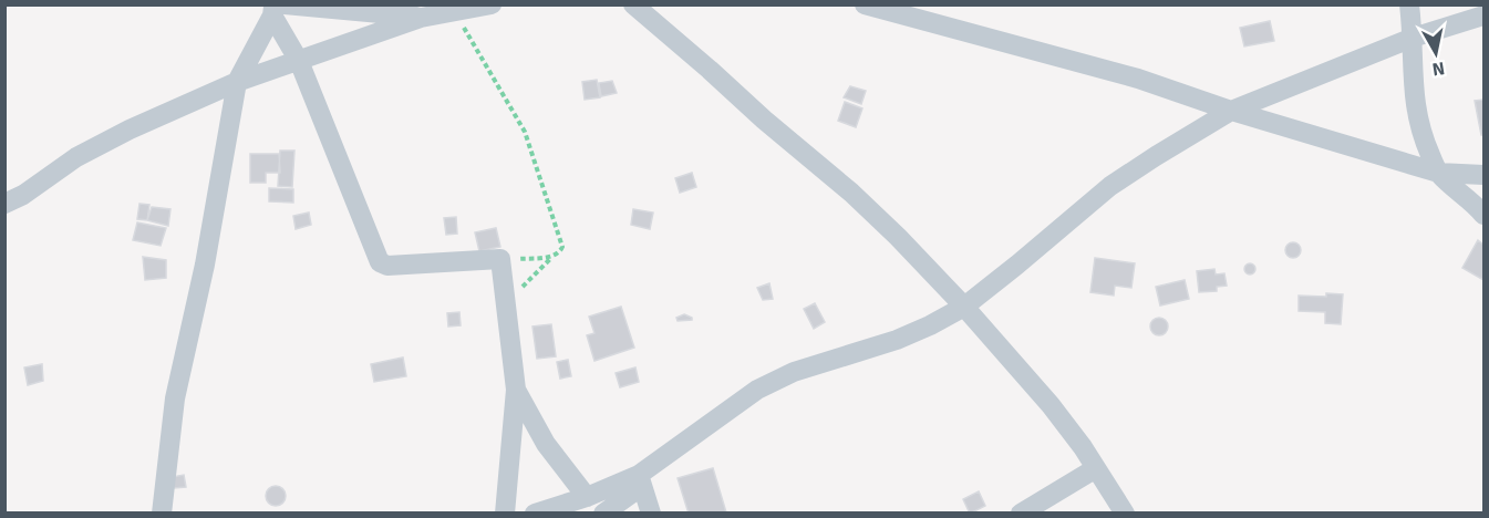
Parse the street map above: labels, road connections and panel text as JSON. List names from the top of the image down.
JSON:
{
  "north": "bottom"
}
